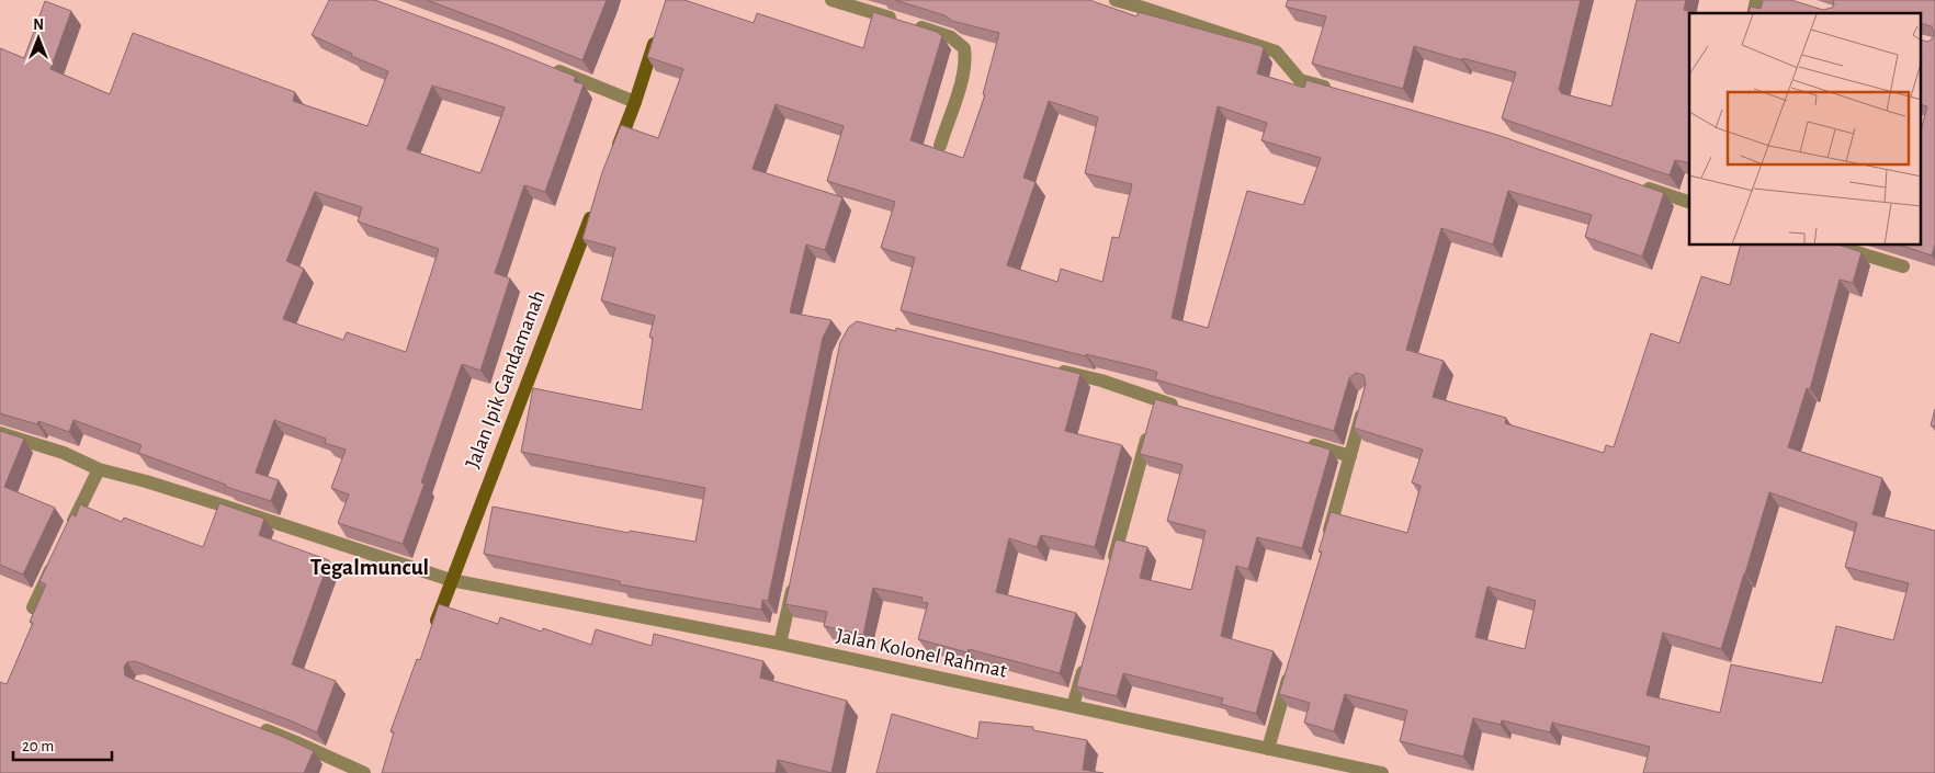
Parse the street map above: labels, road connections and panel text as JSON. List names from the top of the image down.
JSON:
{
  "streets": {
    "street": ["Jalan Ipik Gandamanah", "Jalan Kolonel Rahmat"]
  },
  "crossings": [
    ["Jalan Ipik Gandamanah", "Jalan Kolonel Rahmat"]
  ],
  "districts": ["Tegalmuncul"],
  "scale_bar": "20 m",
  "north": "top"
}
